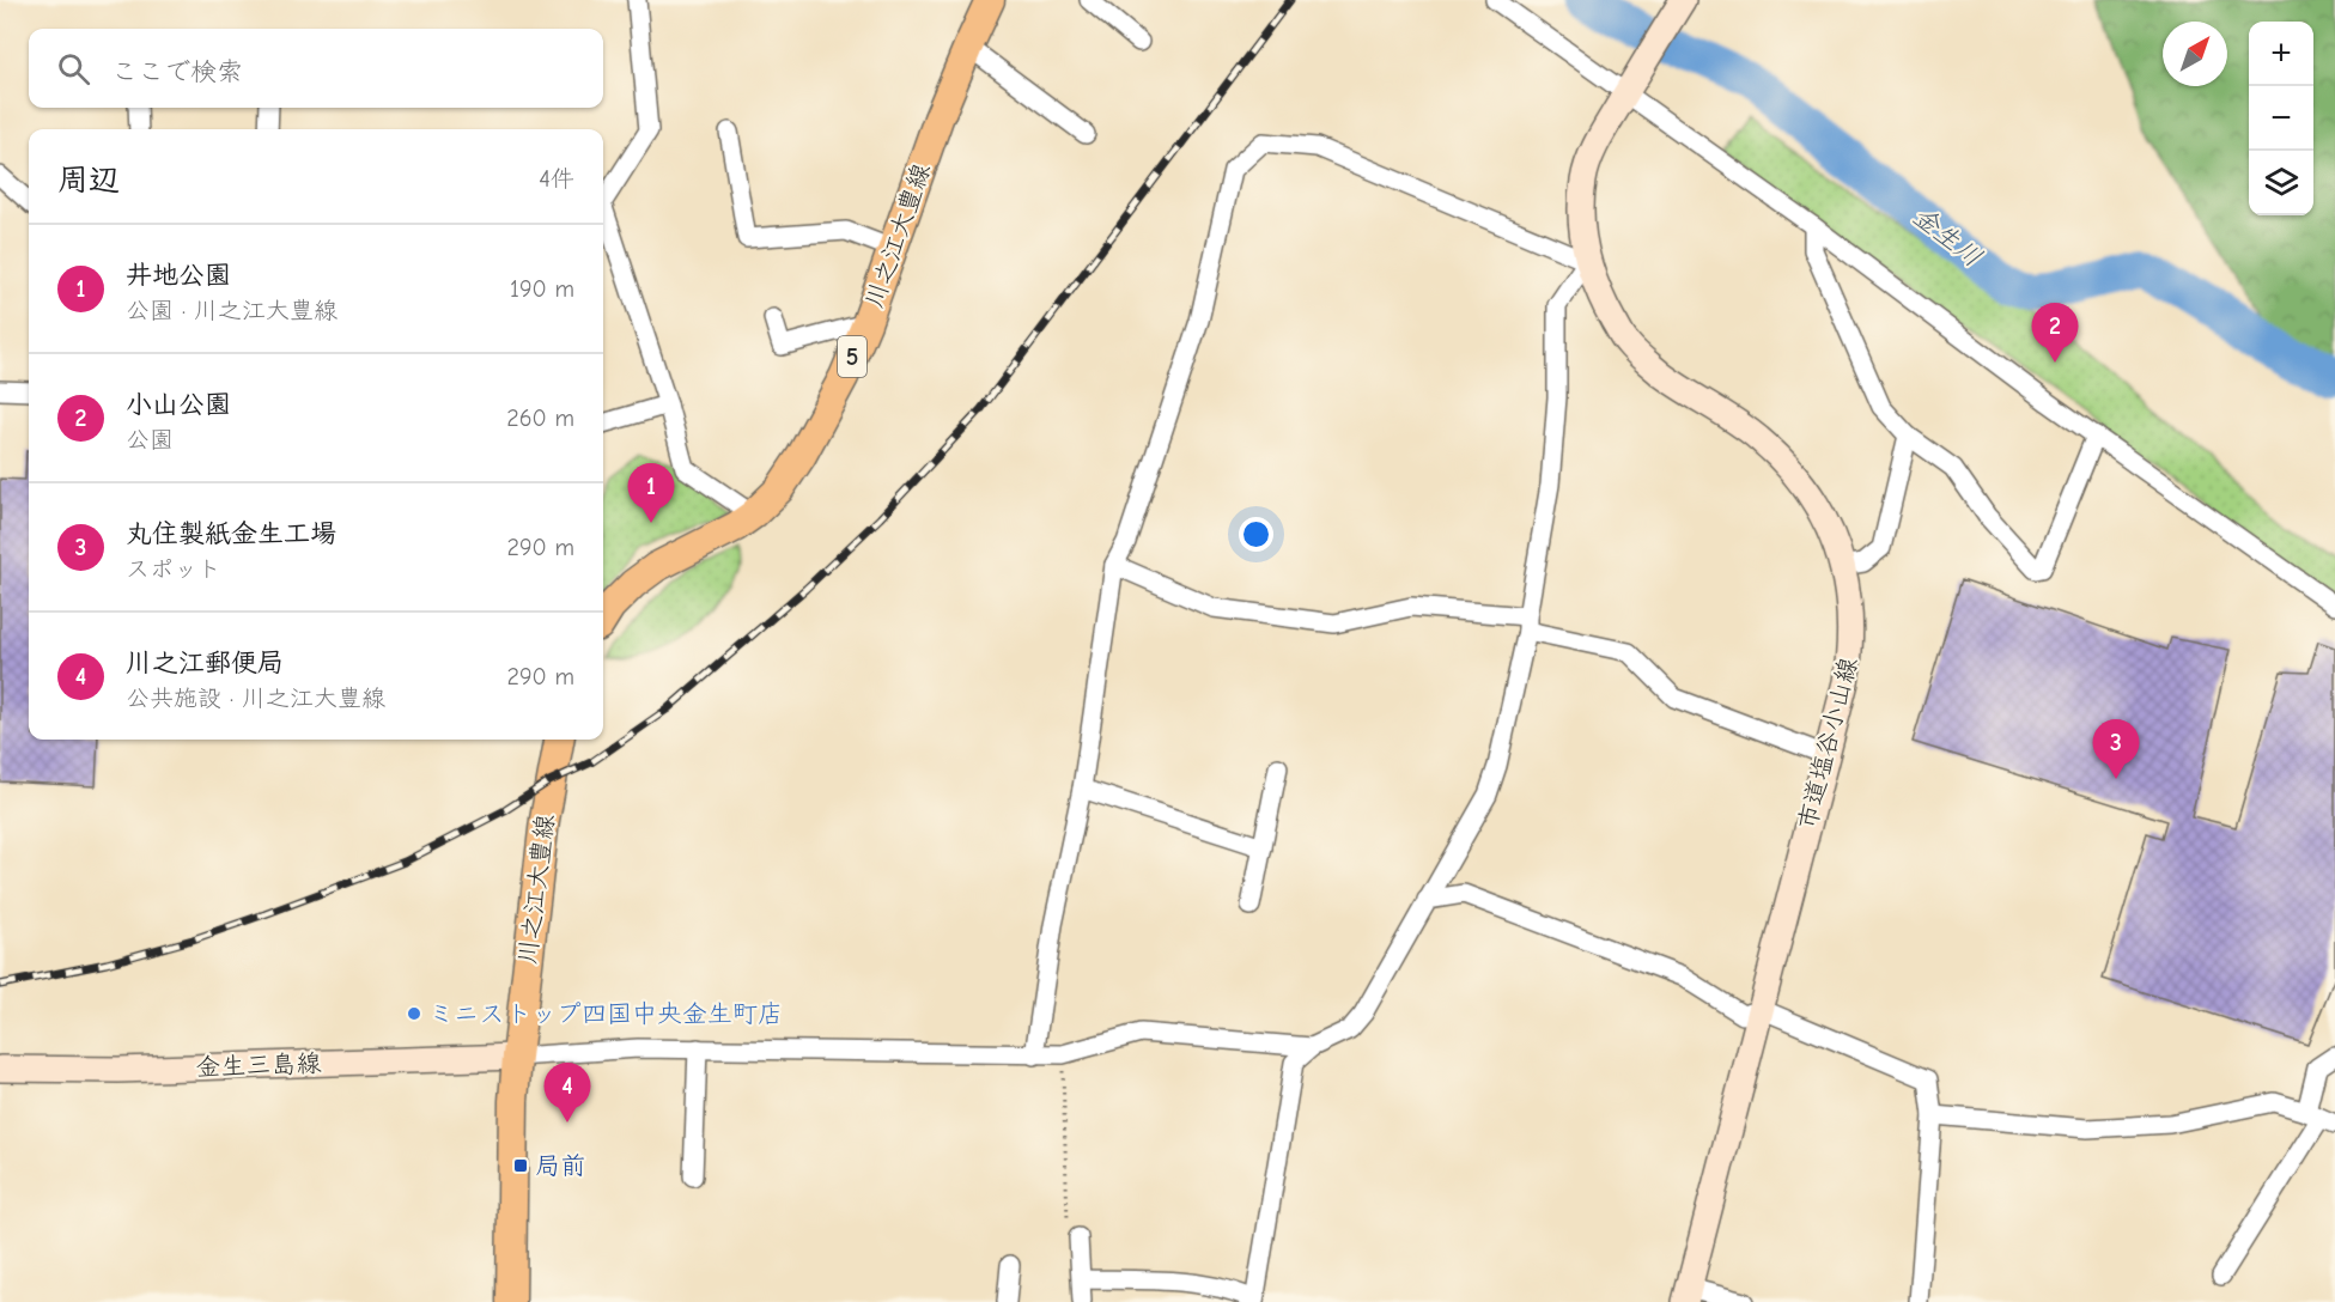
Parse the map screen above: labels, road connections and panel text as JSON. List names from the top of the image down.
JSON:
{
  "streets": {
    "main road": ["川之江大豊線", "5"],
    "street": ["市道塩谷小山線", "金生三島線"]
  },
  "crossings": [
    ["川之江大豊線", "金生三島線"]
  ],
  "water": ["金生川"],
  "places": {
    "other": ["ミニストップ四国中央金生町店"],
    "transit": ["局前"]
  },
  "north": "top right",
  "page": {
    "map_buttons": ["+", "−"],
    "search": "ここで検索",
    "heading": ["周辺", "4件"],
    "list": [
      {
        "mark": "1",
        "name": "井地公園",
        "note": "公園 · 川之江大豊線",
        "value": "190 m"
      },
      {
        "mark": "2",
        "name": "小山公園",
        "note": "公園",
        "value": "260 m"
      },
      {
        "mark": "3",
        "name": "丸住製紙金生工場",
        "note": "スポット",
        "value": "290 m"
      },
      {
        "mark": "4",
        "name": "川之江郵便局",
        "note": "公共施設 · 川之江大豊線",
        "value": "290 m"
      }
    ],
    "pins": [
      "2",
      "1",
      "3",
      "4"
    ]
  }
}
